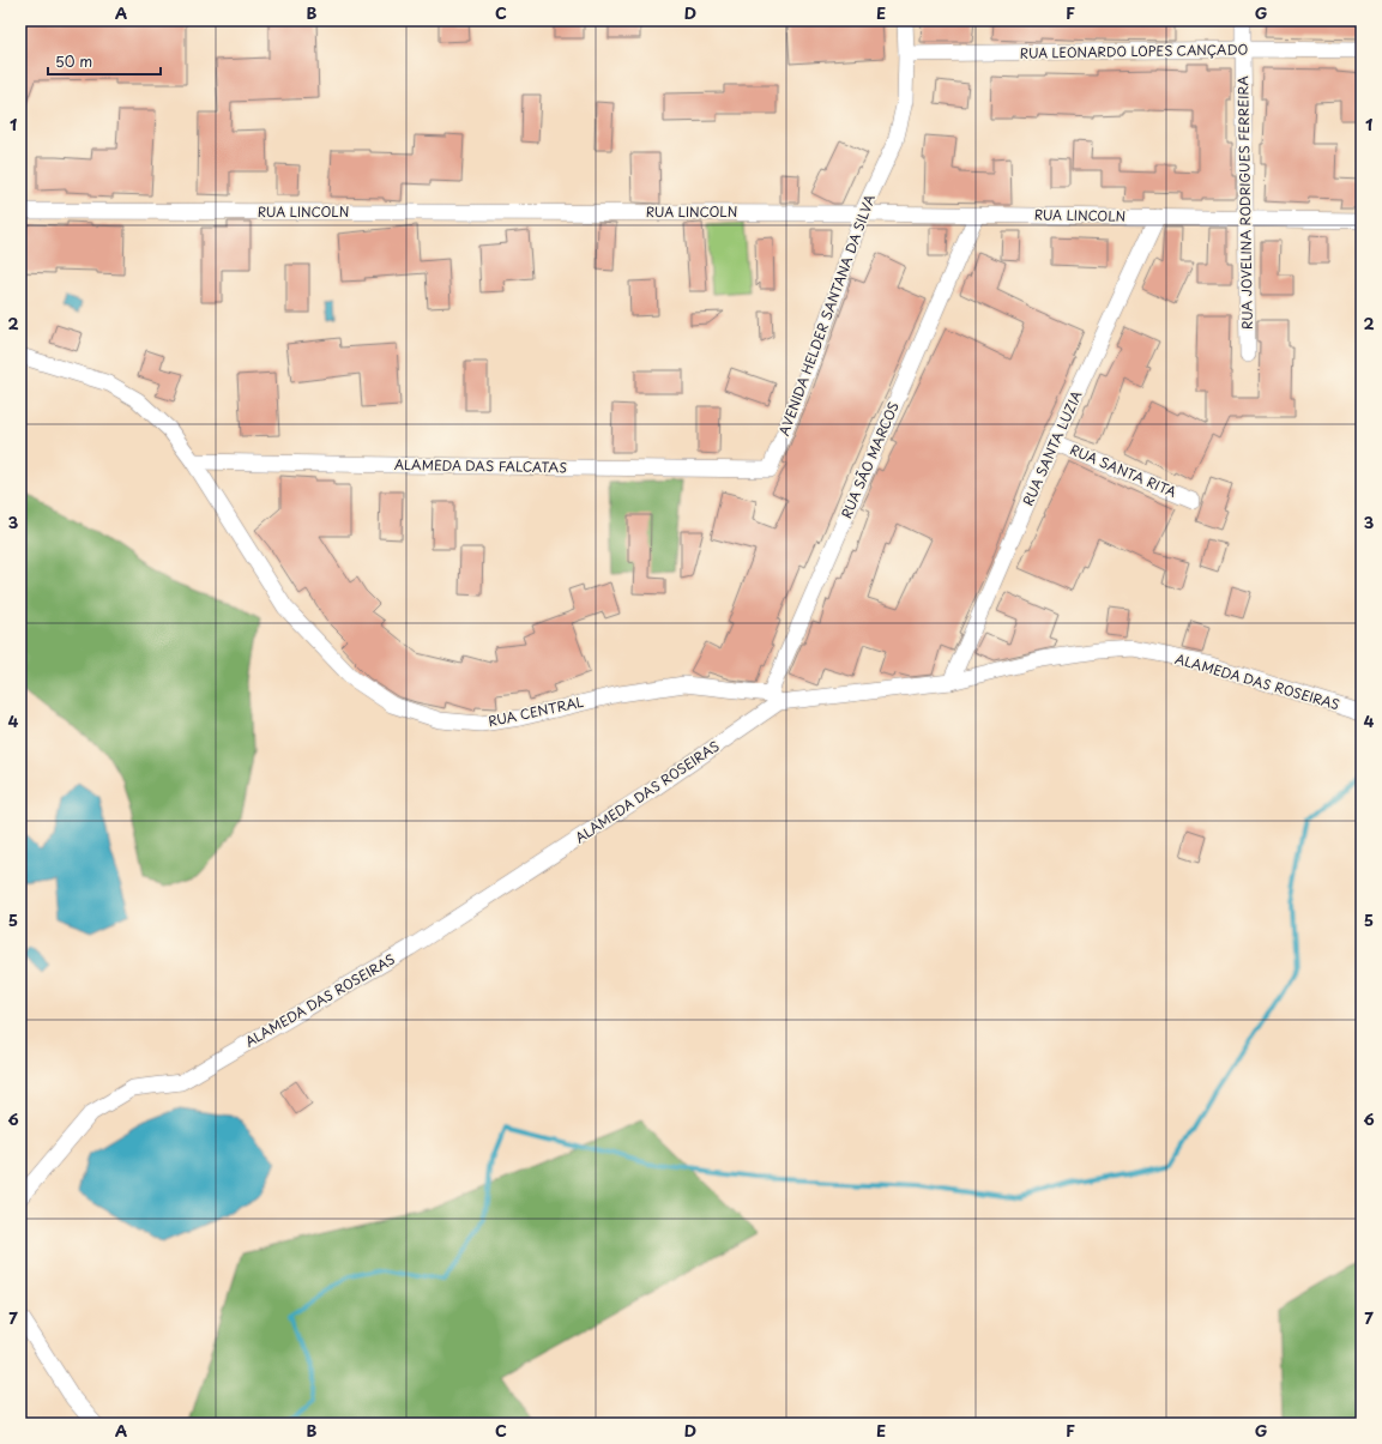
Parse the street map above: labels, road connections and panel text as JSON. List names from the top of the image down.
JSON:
{
  "streets": {
    "street": [
      "RUA LEONARDO LOPES CANÇADO",
      "RUA JOVELINA RODRIGUES FERREIRA",
      "RUA LINCOLN",
      "AVENIDA HELDER SANTANA DA SILVA",
      "RUA SANTA LUZIA",
      "RUA SÃO MARCOS",
      "ALAMEDA DAS FALCATAS",
      "RUA SANTA RITA",
      "ALAMEDA DAS ROSEIRAS",
      "RUA CENTRAL"
    ]
  },
  "crossings": [
    ["RUA LEONARDO LOPES CANÇADO", "RUA JOVELINA RODRIGUES FERREIRA"],
    ["RUA LEONARDO LOPES CANÇADO", "AVENIDA HELDER SANTANA DA SILVA"],
    ["RUA JOVELINA RODRIGUES FERREIRA", "RUA LINCOLN"],
    ["RUA LINCOLN", "AVENIDA HELDER SANTANA DA SILVA"],
    ["RUA LINCOLN", "RUA SANTA LUZIA"],
    ["RUA LINCOLN", "RUA SÃO MARCOS"],
    ["AVENIDA HELDER SANTANA DA SILVA", "ALAMEDA DAS FALCATAS"],
    ["RUA SANTA LUZIA", "RUA SANTA RITA"],
    ["RUA SANTA LUZIA", "ALAMEDA DAS ROSEIRAS"],
    ["RUA SÃO MARCOS", "ALAMEDA DAS ROSEIRAS"],
    ["RUA SÃO MARCOS", "RUA CENTRAL"],
    ["ALAMEDA DAS FALCATAS", "RUA CENTRAL"],
    ["ALAMEDA DAS ROSEIRAS", "RUA CENTRAL"]
  ],
  "scale_bar": "50 m",
  "grid": {
    "columns": [
      "A",
      "B",
      "C",
      "D",
      "E",
      "F",
      "G"
    ],
    "rows": [
      "1",
      "2",
      "3",
      "4",
      "5",
      "6",
      "7"
    ]
  }
}
